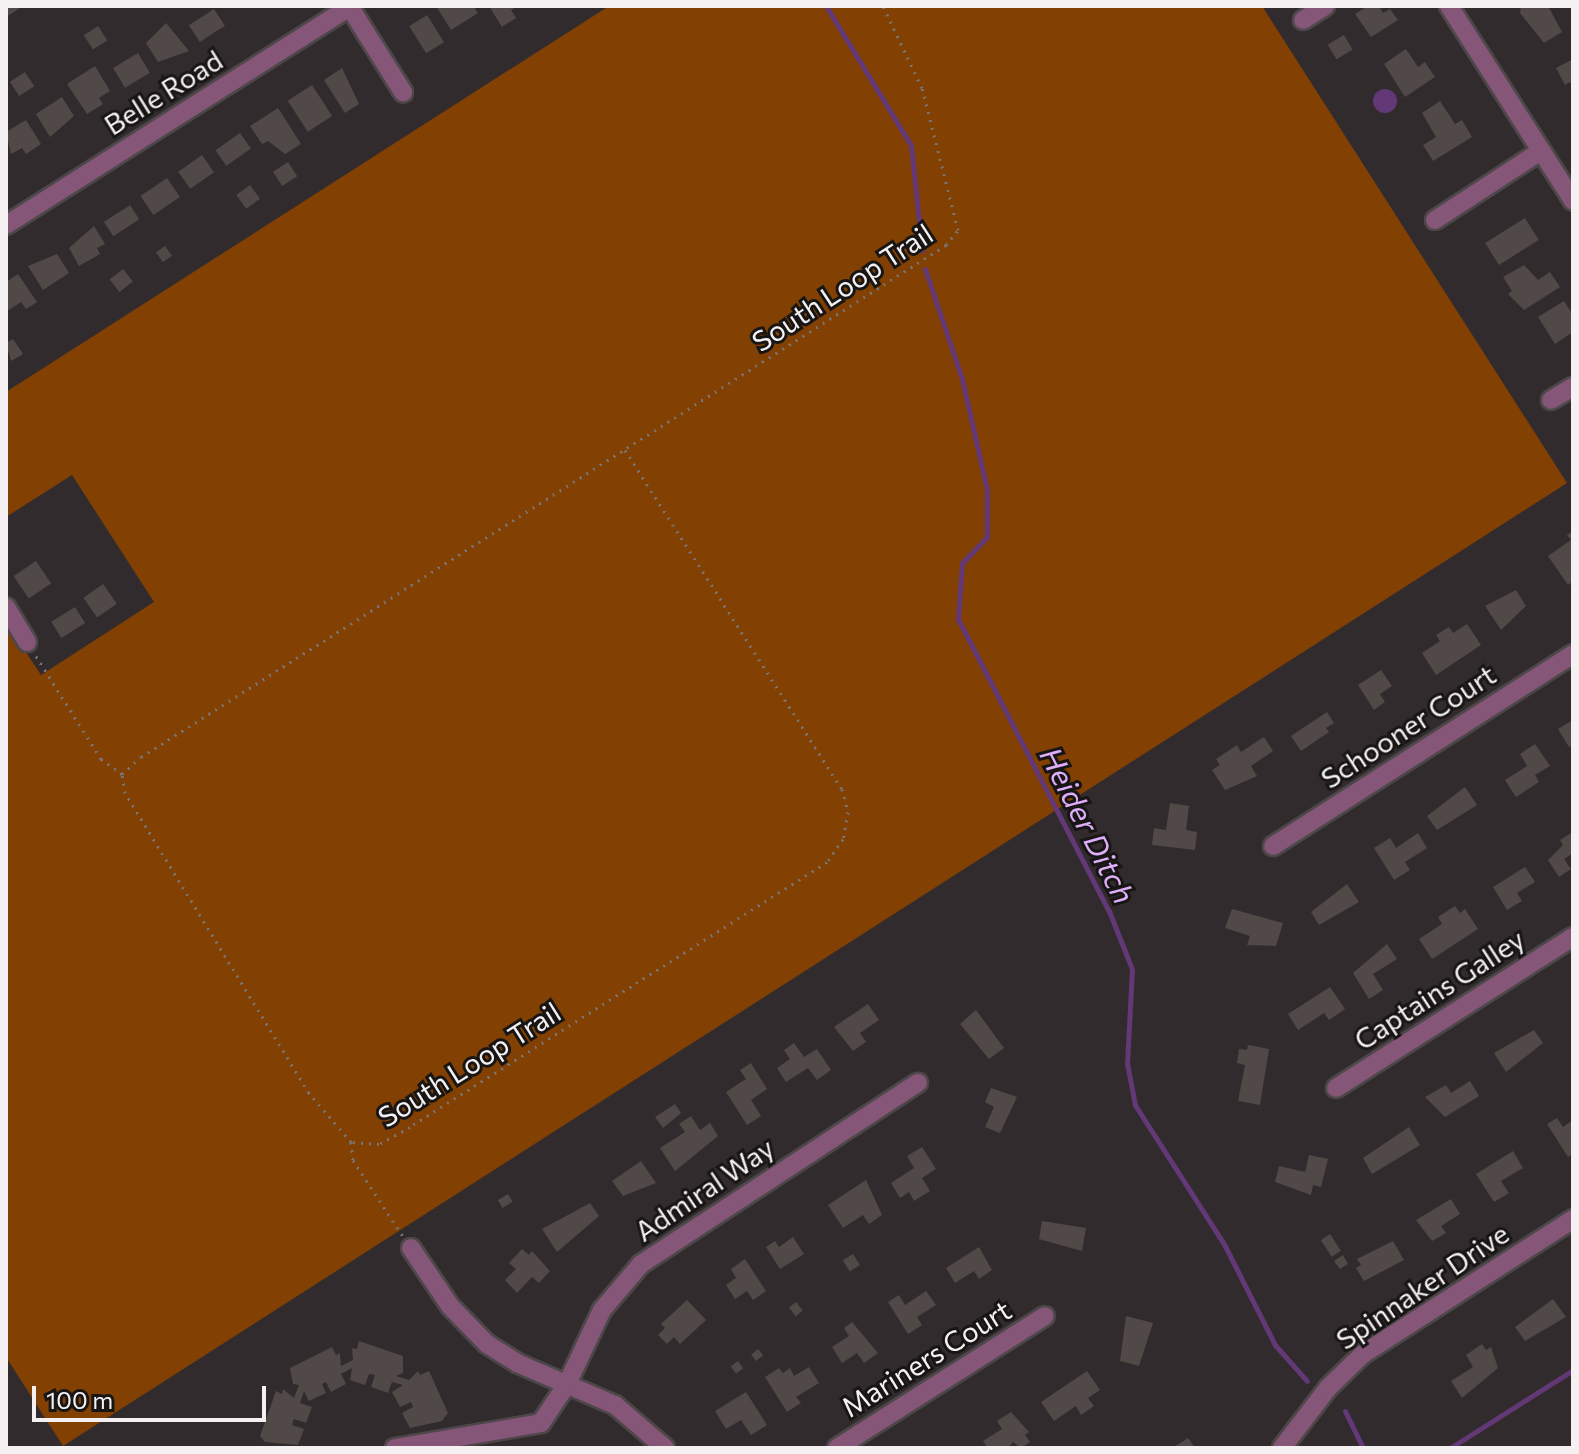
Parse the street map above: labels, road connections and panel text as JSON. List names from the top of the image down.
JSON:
{
  "streets": {
    "street": [
      "Belle Road",
      "Schooner Court",
      "Captains Galley",
      "Admiral Way",
      "Spinnaker Drive",
      "Mariners Court"
    ],
    "path": ["South Loop Trail"]
  },
  "water": ["Heider Ditch"],
  "scale_bar": "100 m"
}
